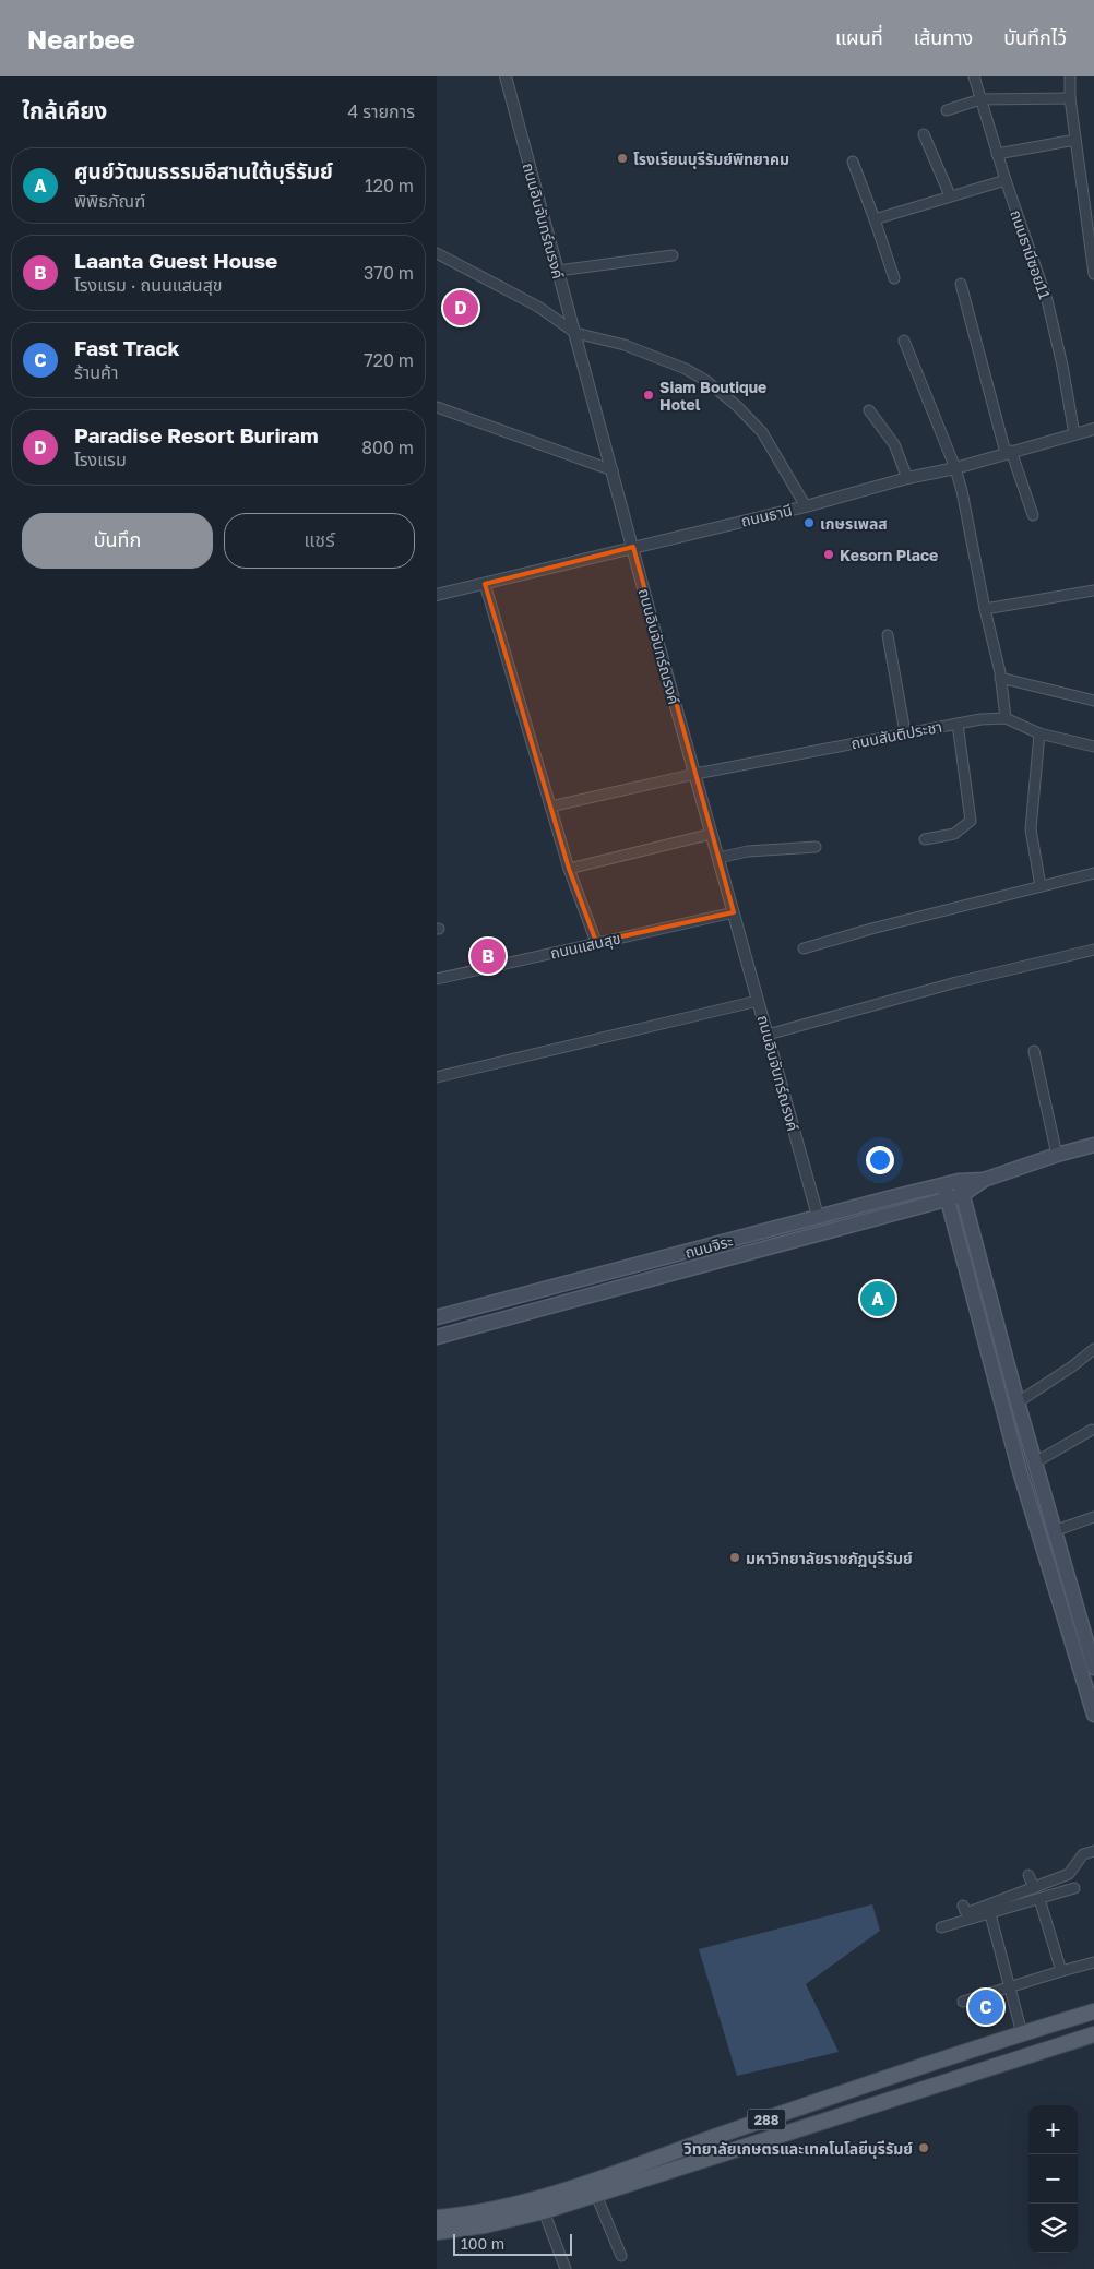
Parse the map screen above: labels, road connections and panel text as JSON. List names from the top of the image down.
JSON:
{
  "streets": {
    "main road": ["ถนนจิระ", "288"],
    "street": [
      "ถนนอินจันทร์ณรงค์",
      "ถนนธานีซอย11",
      "ถนนธานี",
      "ถนนสันติประชา",
      "ถนนแสนสุข"
    ]
  },
  "crossings": [
    ["ถนนอินจันทร์ณรงค์", "ถนนธานี"],
    ["ถนนอินจันทร์ณรงค์", "ถนนสันติประชา"],
    ["ถนนอินจันทร์ณรงค์", "ถนนแสนสุข"],
    ["ถนนอินจันทร์ณรงค์", "ถนนจิระ"],
    ["ถนนธานีซอย11", "ถนนธานี"]
  ],
  "places": [
    "โรงเรียนบุรีรัมย์พิทยาคม",
    "Siam Boutique Hotel",
    "เกษรเพลส",
    "Kesorn Place",
    "มหาวิทยาลัยราชภัฏบุรีรัมย์",
    "วิทยาลัยเกษตรและเทคโนโลยีบุรีรัมย์"
  ],
  "scale_bar": "100 m",
  "page": {
    "header": "Nearbee",
    "nav": ["แผนที่", "เส้นทาง", "บันทึกไว้"],
    "heading": ["ใกล้เคียง", "4 รายการ"],
    "list": [
      {
        "mark": "A",
        "name": "ศูนย์วัฒนธรรมอีสานใต้บุรีรัมย์",
        "note": "พิพิธภัณฑ์",
        "value": "120 m"
      },
      {
        "mark": "B",
        "name": "Laanta Guest House",
        "note": "โรงแรม · ถนนแสนสุข",
        "value": "370 m"
      },
      {
        "mark": "C",
        "name": "Fast Track",
        "note": "ร้านค้า",
        "value": "720 m"
      },
      {
        "mark": "D",
        "name": "Paradise Resort Buriram",
        "note": "โรงแรม",
        "value": "800 m"
      }
    ],
    "pins": [
      "D",
      "B",
      "A",
      "C"
    ],
    "buttons": ["บันทึก", "แชร์"],
    "map_buttons": ["+", "−"],
    "scale": "100 m"
  }
}
